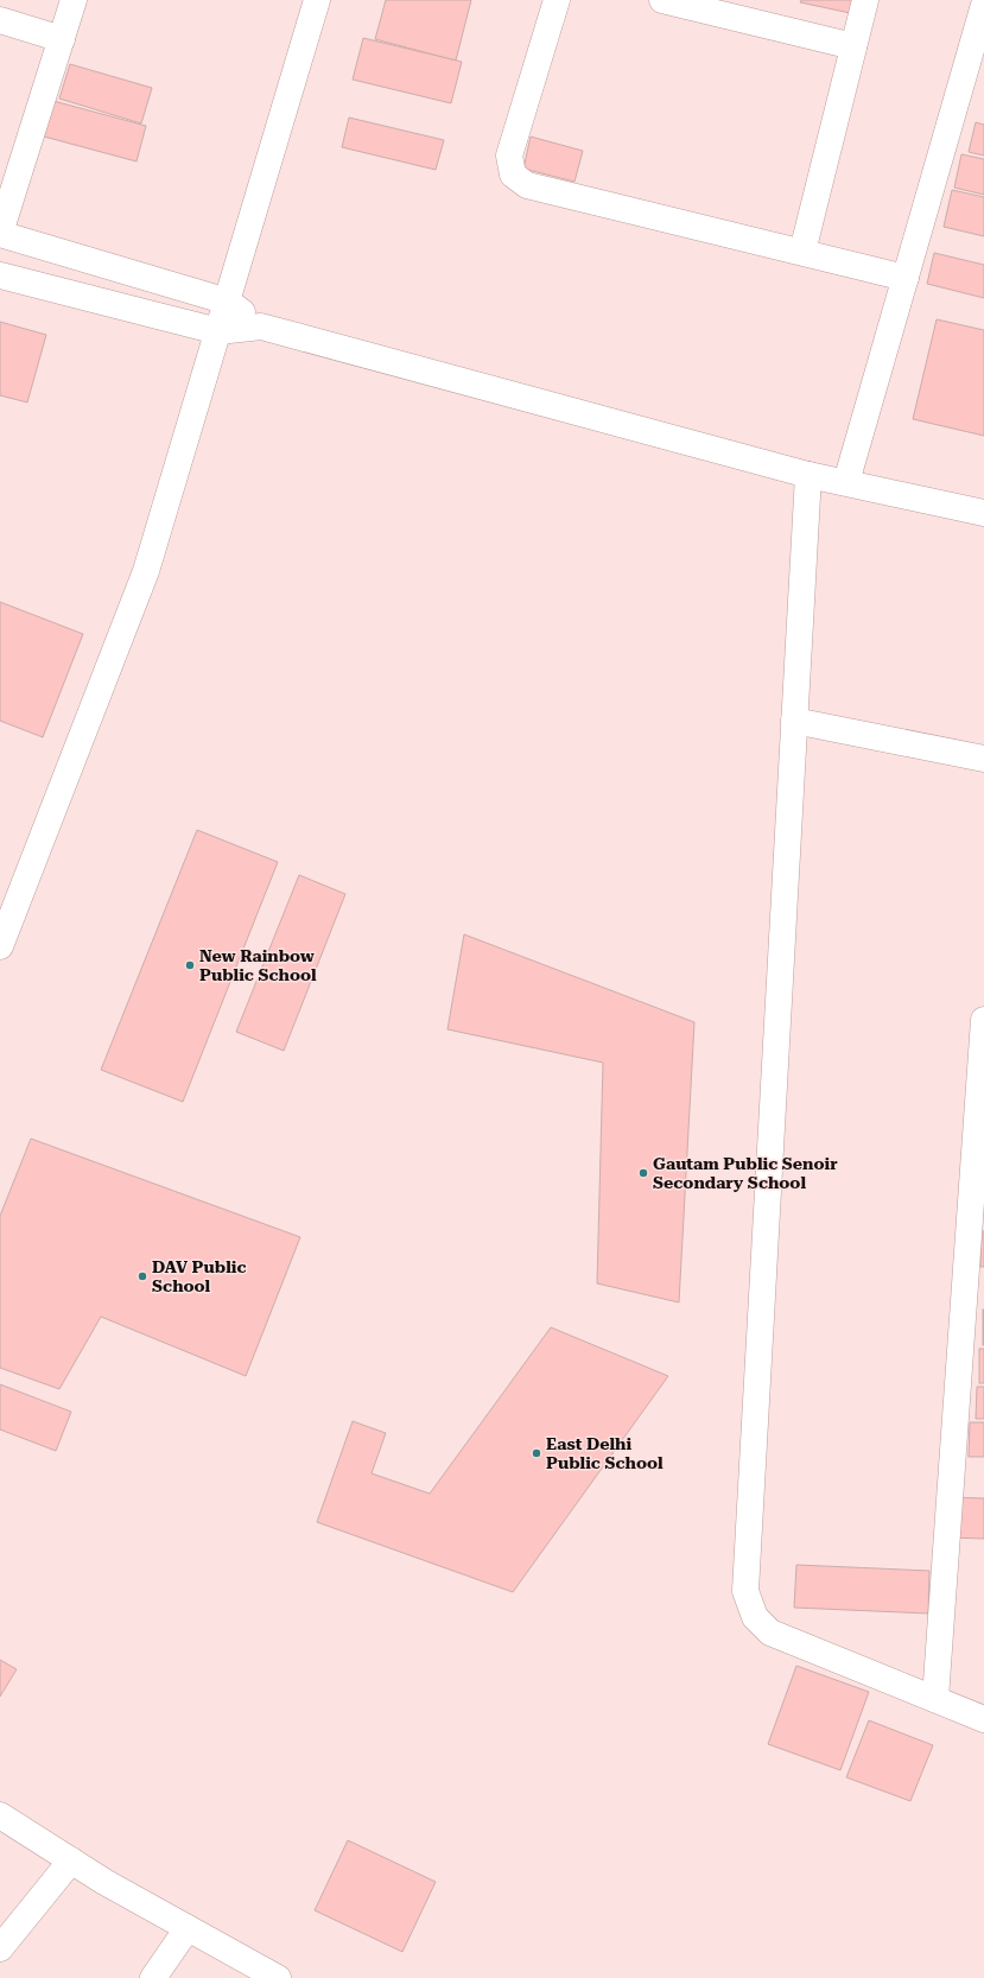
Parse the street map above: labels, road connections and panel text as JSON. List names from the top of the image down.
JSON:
{
  "places": [
    "New Rainbow Public School",
    "Gautam Public Senoir Secondary School",
    "DAV Public School",
    "East Delhi Public School"
  ]
}
